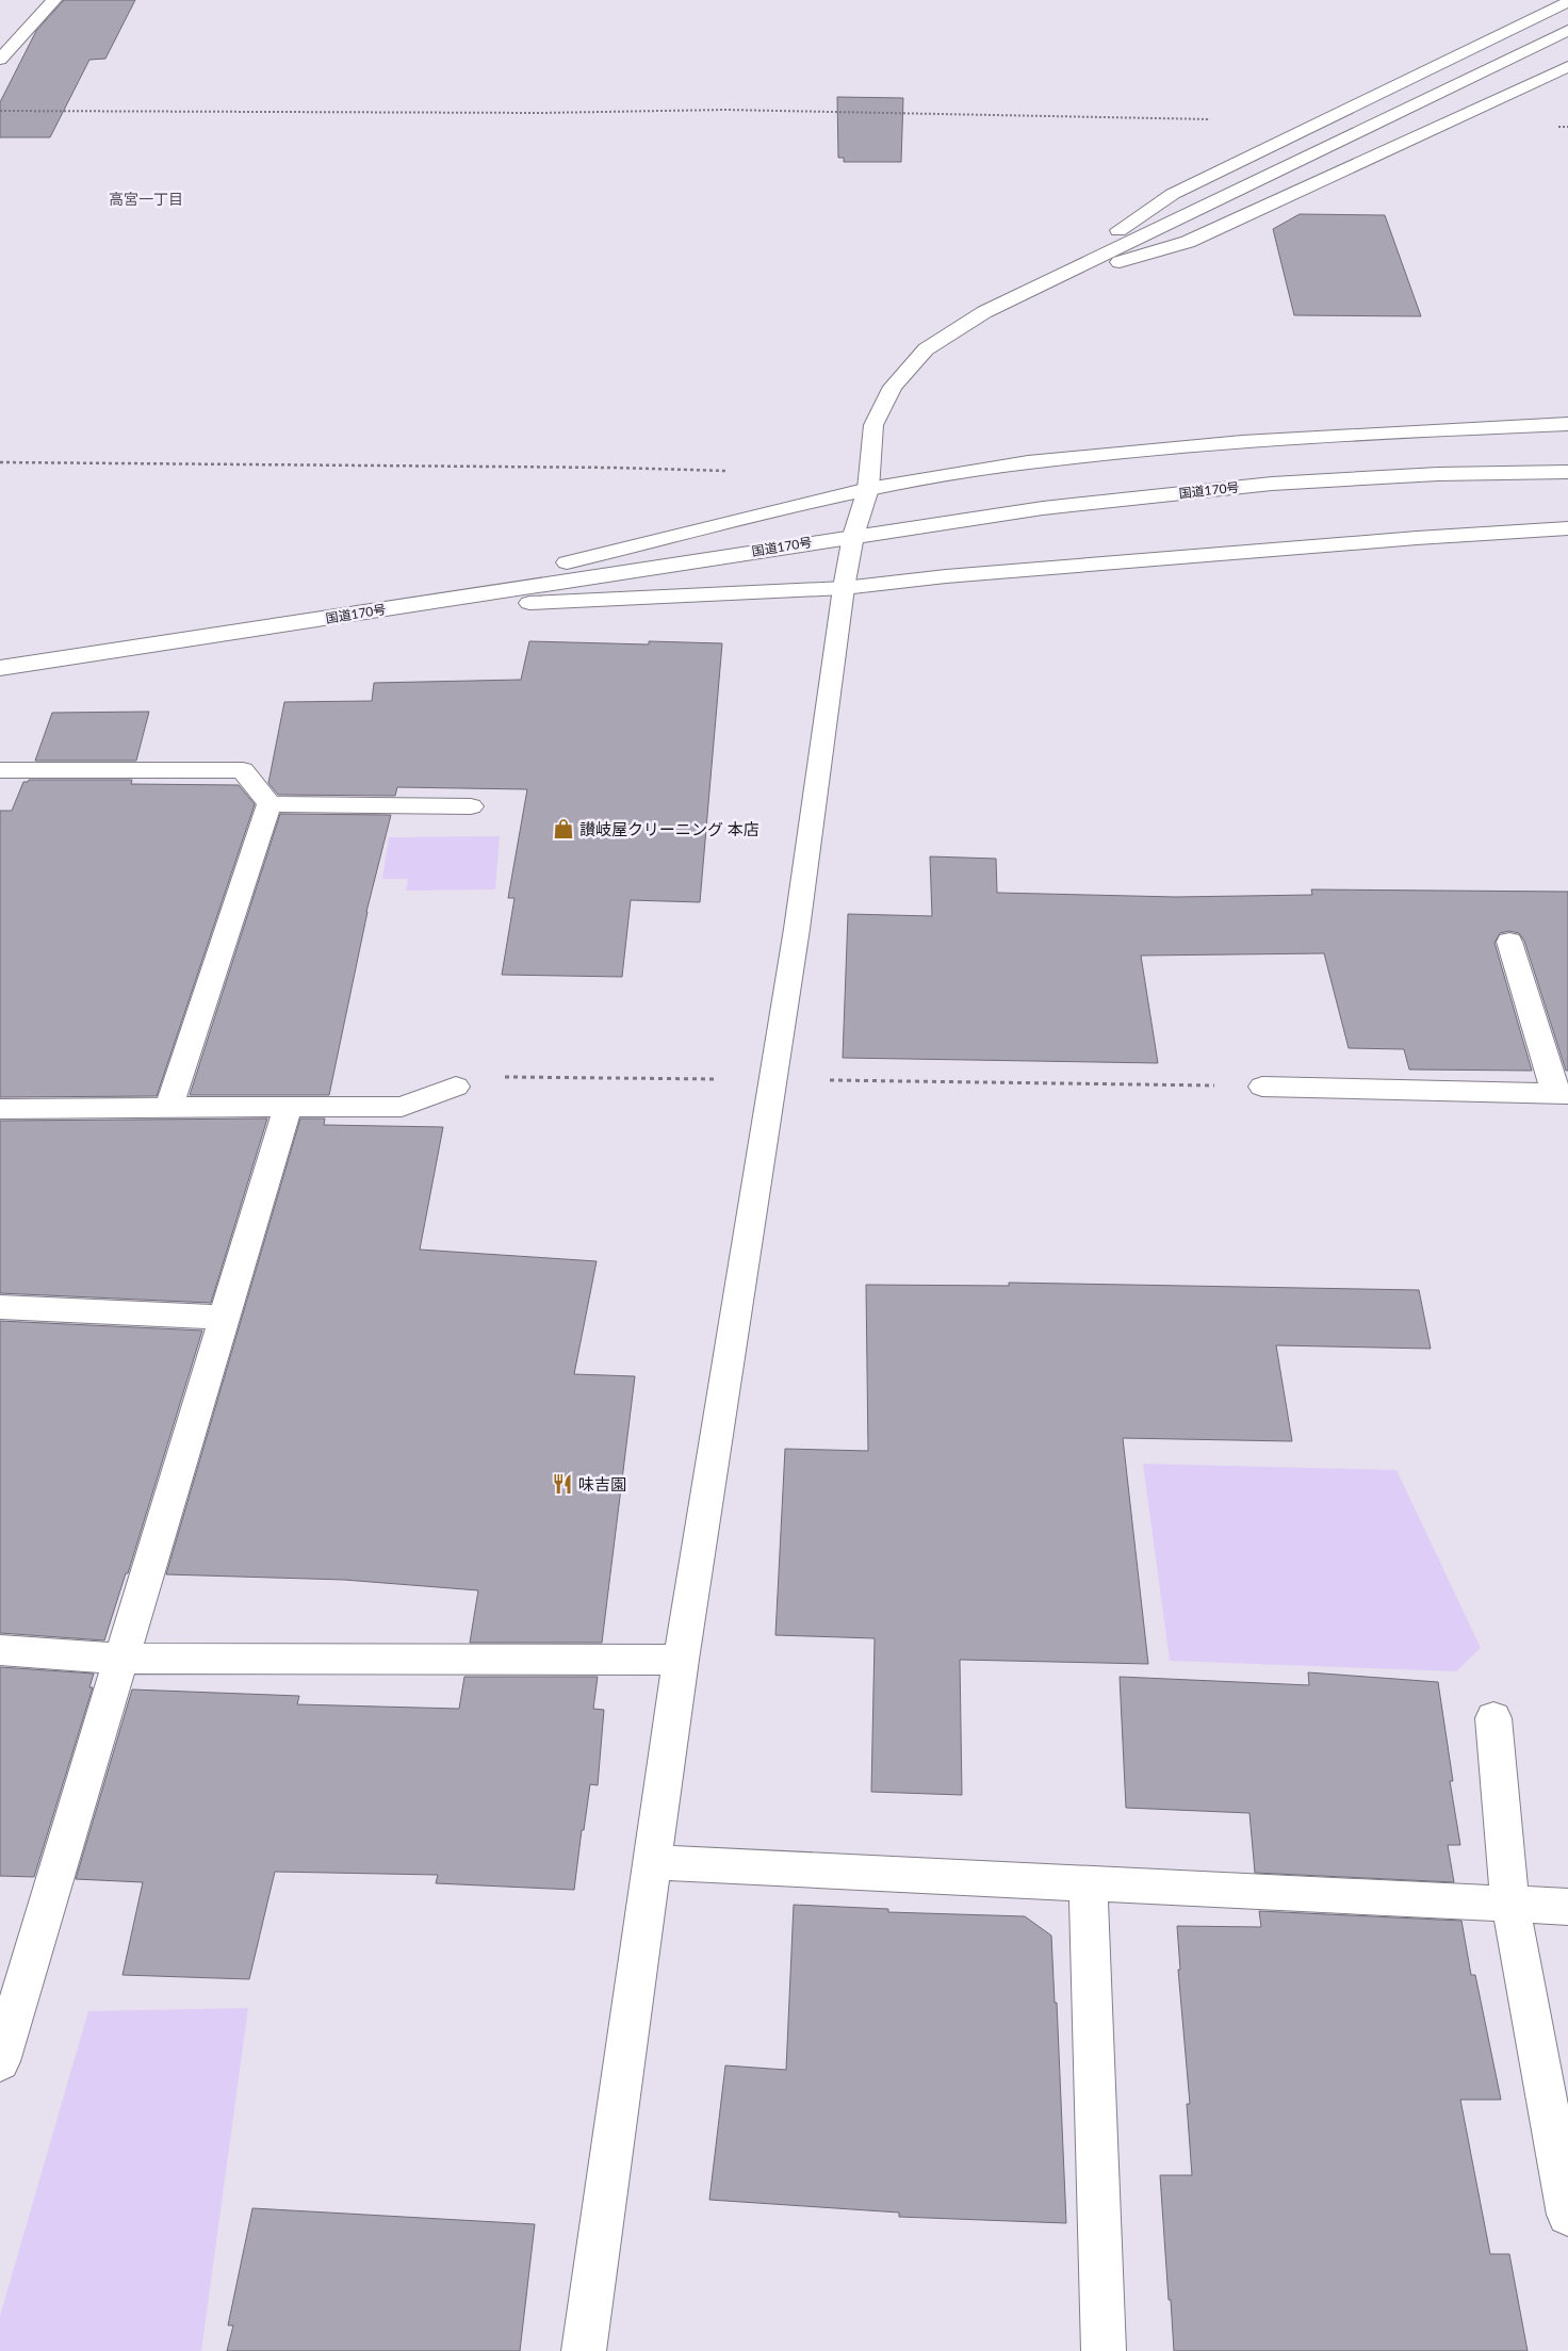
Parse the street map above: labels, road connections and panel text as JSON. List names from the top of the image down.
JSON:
{
  "streets": {
    "main road": ["国道170号"]
  },
  "districts": ["高宮一丁目"],
  "places": {
    "shop": ["讃岐屋クリーニング 本店"],
    "restaurant": ["味吉園"]
  }
}
